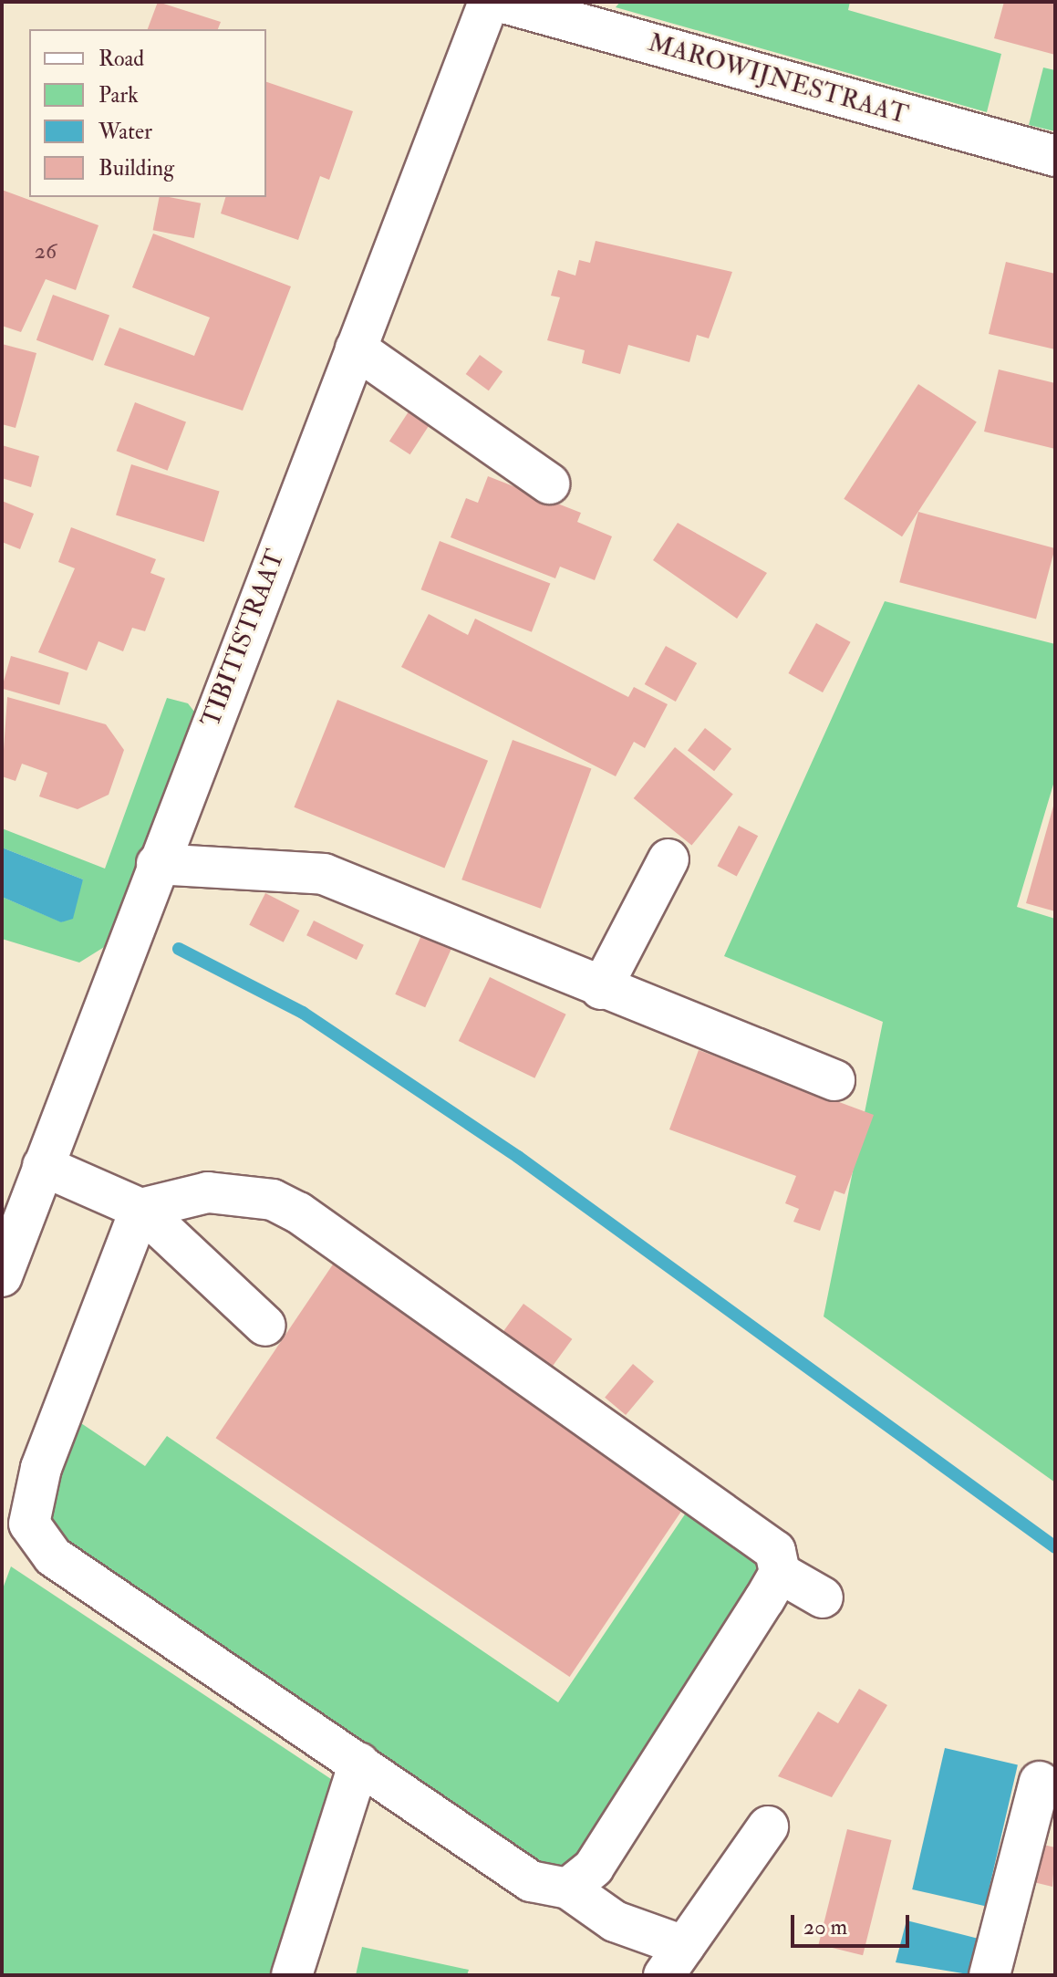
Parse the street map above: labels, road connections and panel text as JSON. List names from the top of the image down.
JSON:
{
  "streets": {
    "street": ["MAROWIJNESTRAAT", "TIBITISTRAAT"]
  },
  "house_numbers": ["26"],
  "legend": [
    "Road",
    "Park",
    "Water",
    "Building"
  ],
  "scale_bar": "20 m"
}
